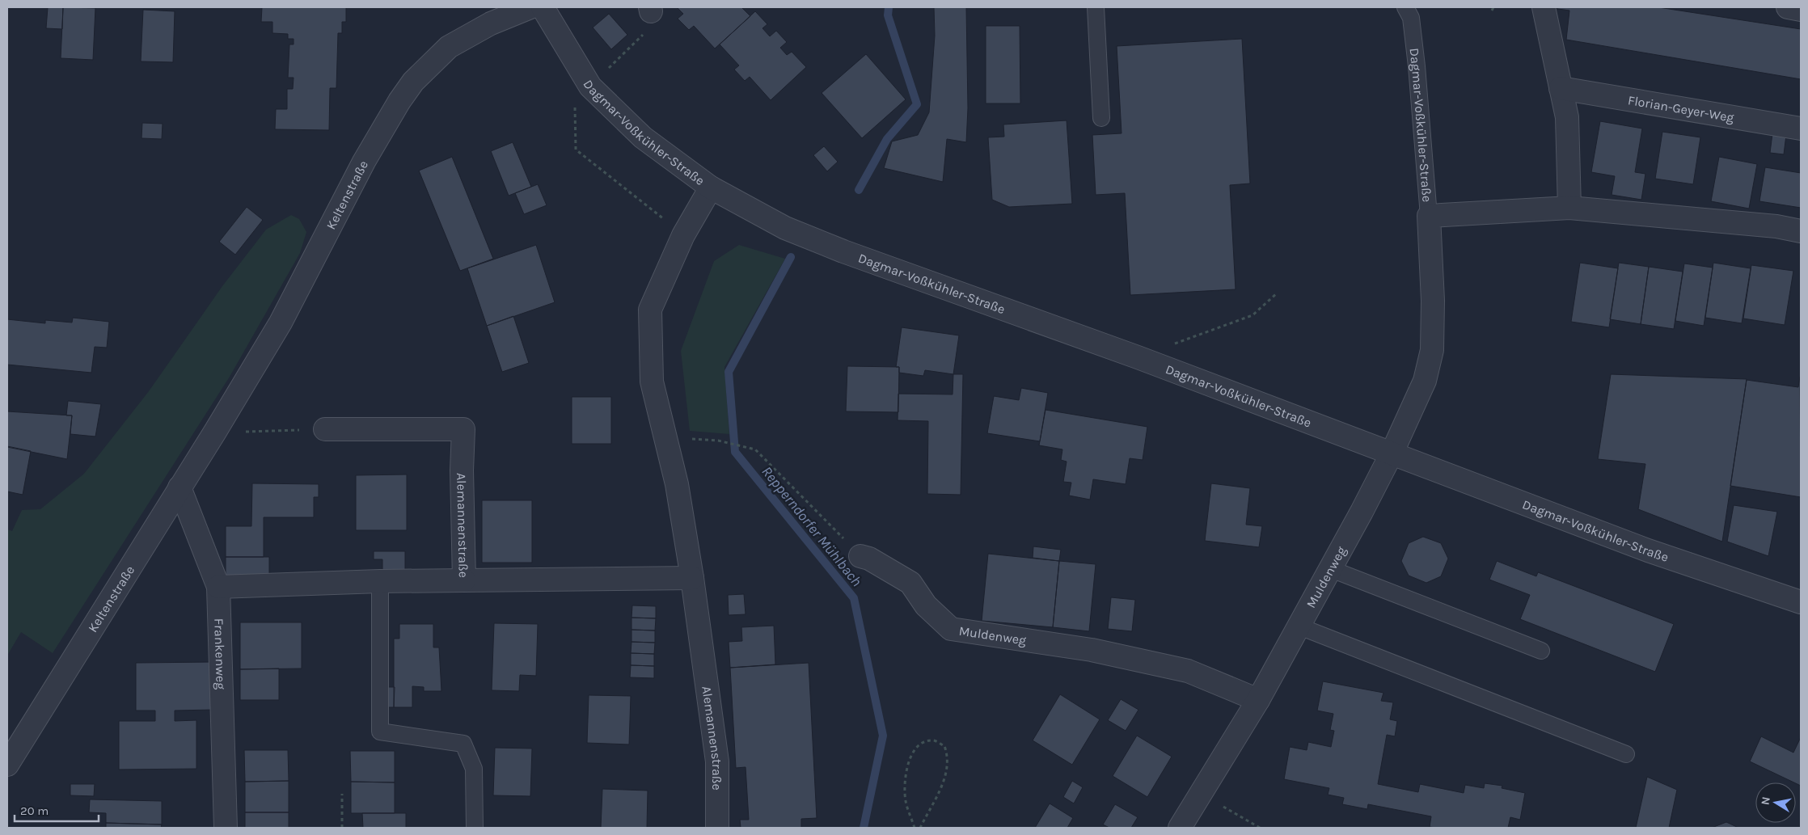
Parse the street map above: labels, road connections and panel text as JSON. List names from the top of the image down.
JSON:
{
  "streets": {
    "street": [
      "Florian-Geyer-Weg",
      "Dagmar-Voßkühler-Straße",
      "Keltenstraße",
      "Alemannenstraße",
      "Muldenweg",
      "Frankenweg"
    ]
  },
  "crossings": [
    ["Dagmar-Voßkühler-Straße", "Alemannenstraße"],
    ["Dagmar-Voßkühler-Straße", "Muldenweg"],
    ["Keltenstraße", "Frankenweg"]
  ],
  "water": ["Repperndorfer Mühlbach"],
  "scale_bar": "20 m",
  "north": "left"
}
